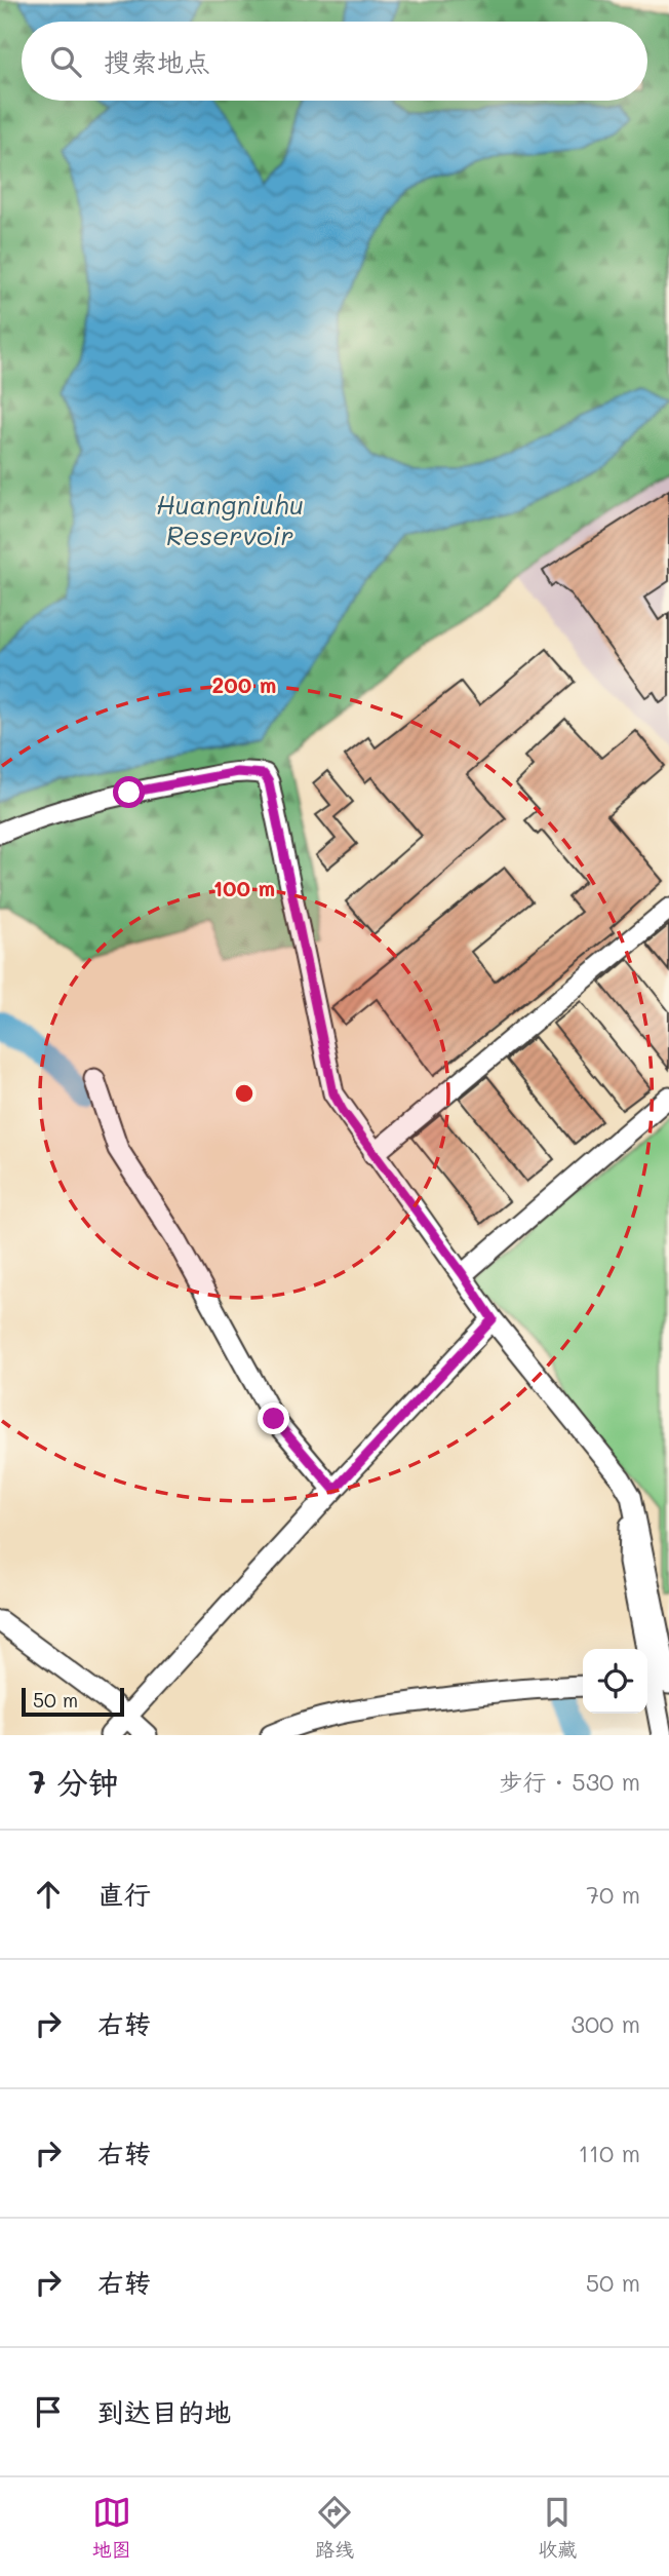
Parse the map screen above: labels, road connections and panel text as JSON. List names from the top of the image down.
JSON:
{
  "water": ["Huangniuhu Reservoir"],
  "scale_bar": "50 m",
  "page": {
    "search": "搜索地点",
    "scale": "50 m",
    "heading": ["7 分钟", "步行 · 530 m"],
    "list": [
      ["直行", "70 m"],
      ["右转", "300 m"],
      ["右转", "110 m"],
      ["右转", "50 m"],
      "到达目的地"
    ],
    "nav": ["地图", "路线", "收藏"]
  },
  "rings": ["200 m", "100 m"]
}
